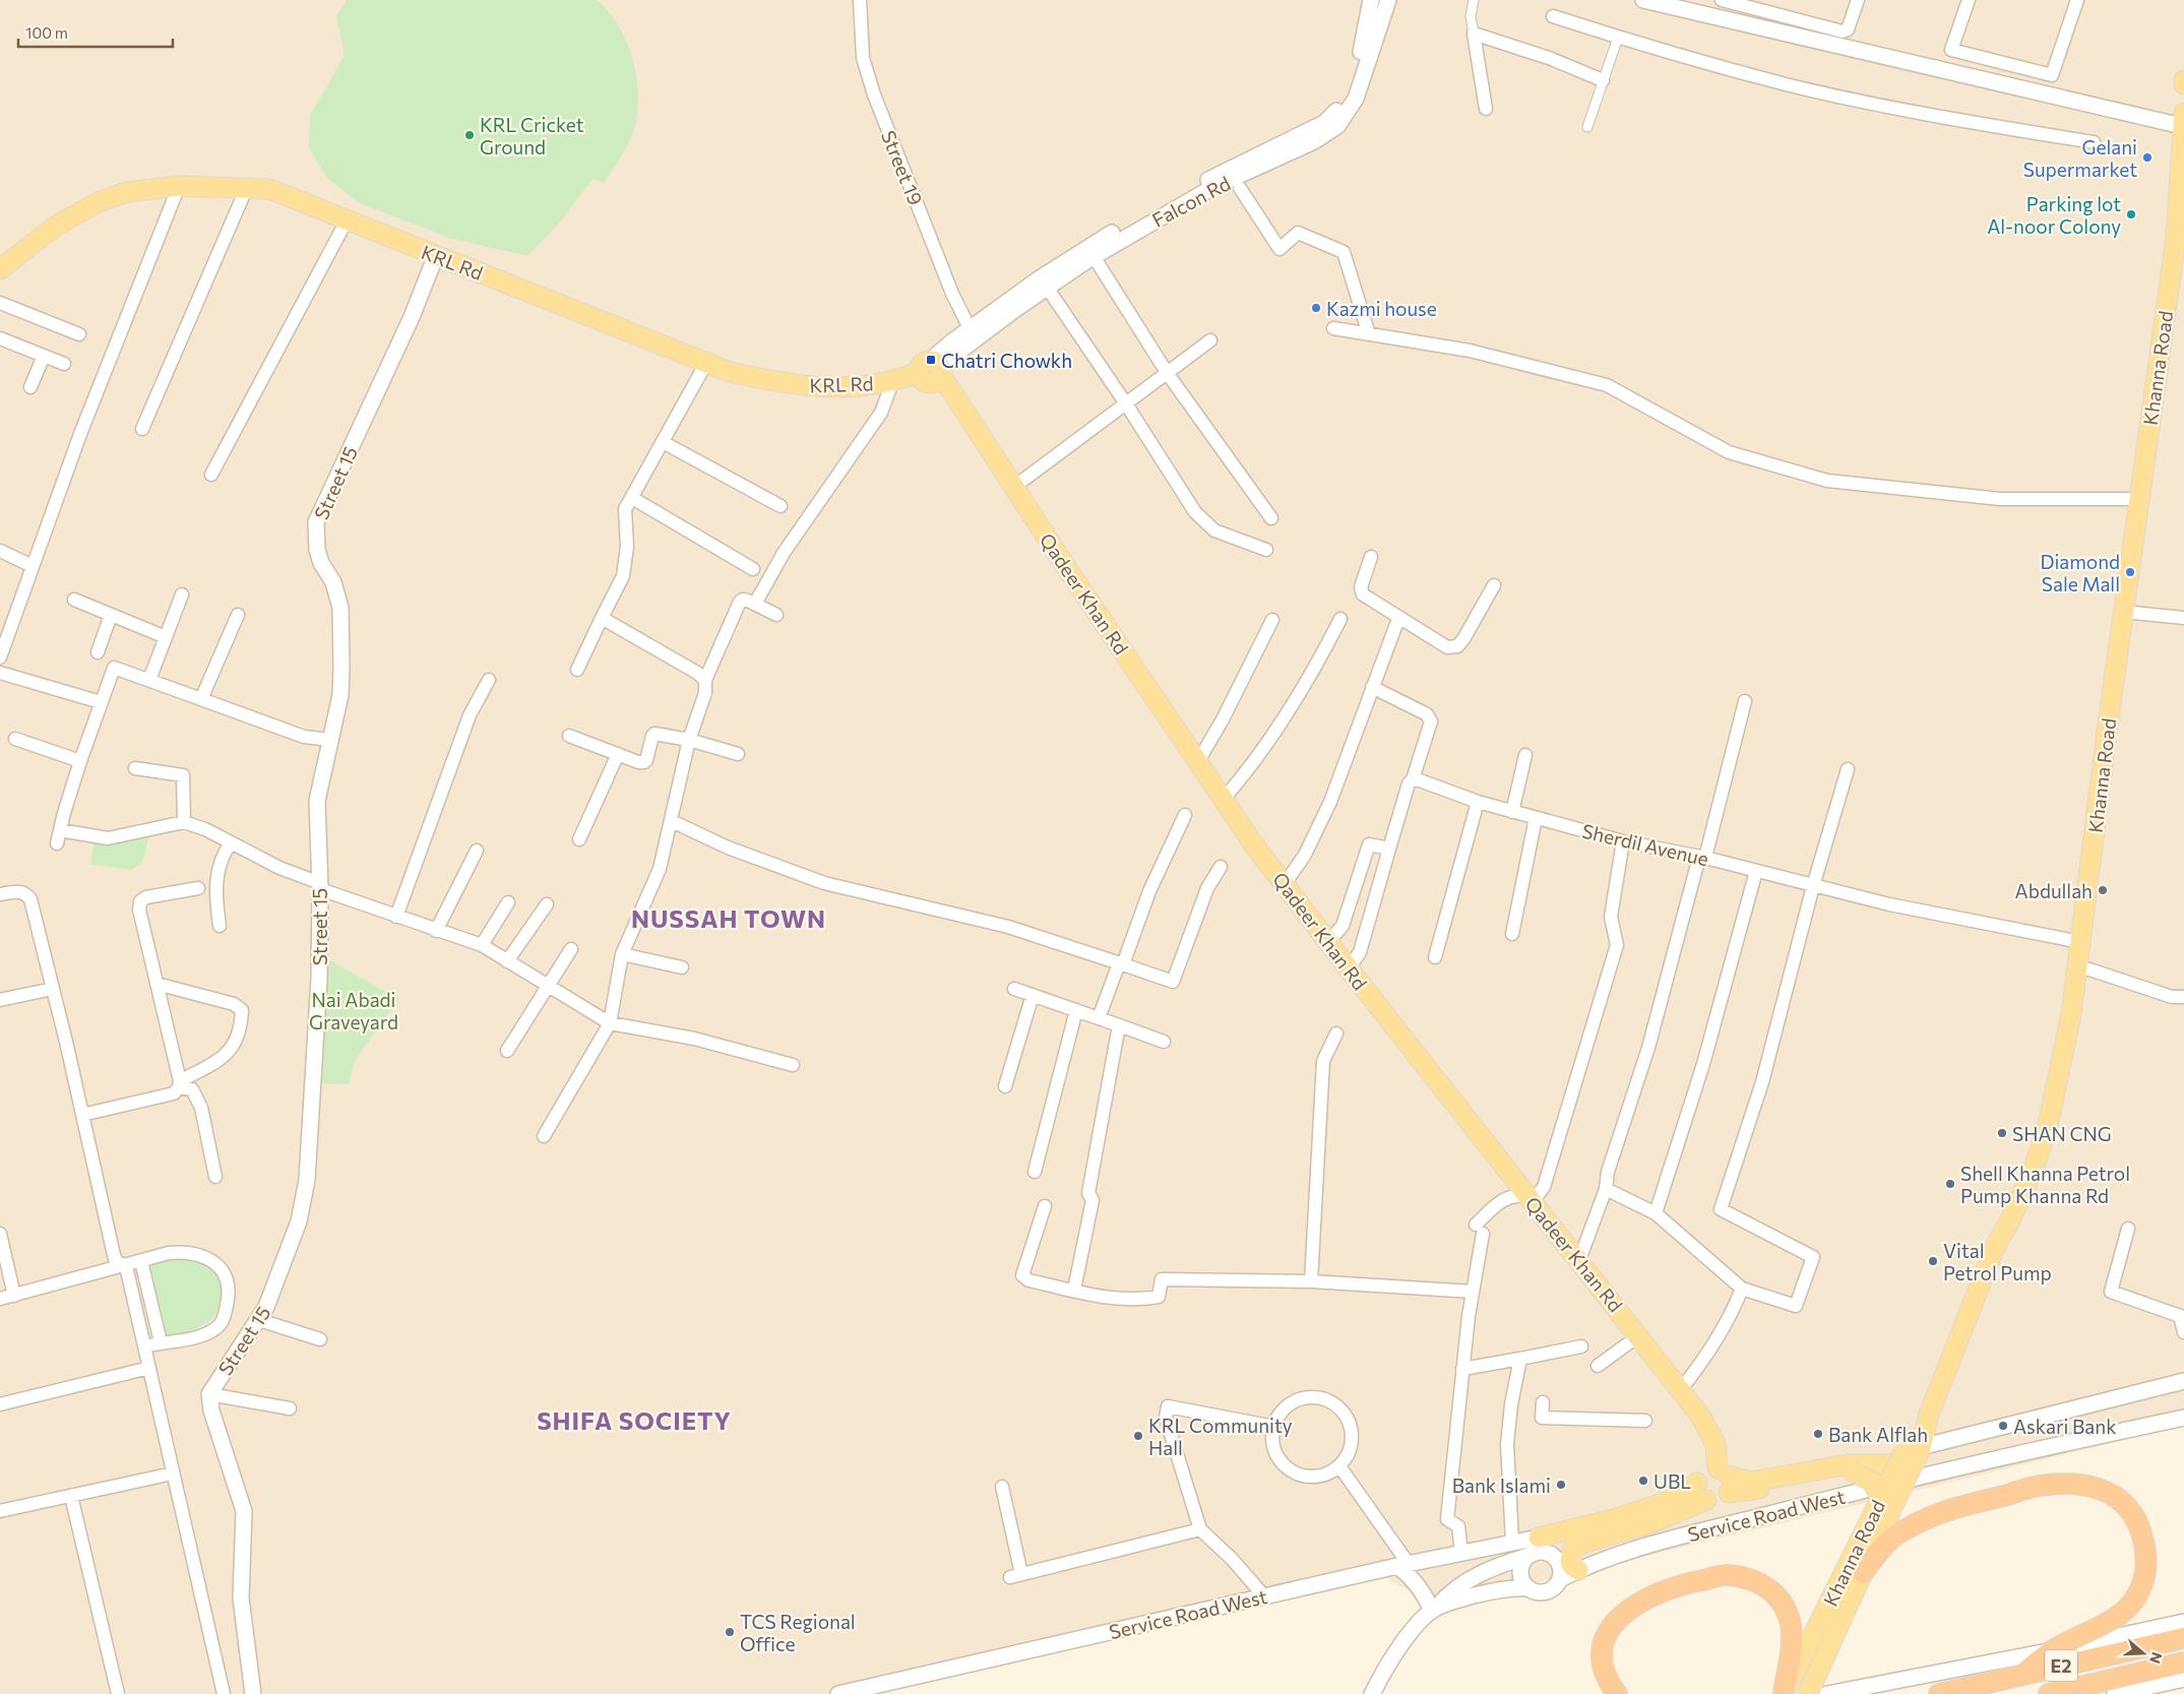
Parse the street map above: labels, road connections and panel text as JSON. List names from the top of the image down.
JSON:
{
  "streets": {
    "highway": ["E2"],
    "main road": ["KRL Rd", "Khanna Road", "Qadeer Khan Rd"],
    "street": [
      "Street 19",
      "Falcon Rd",
      "Street 15",
      "Sherdil Avenue",
      "Service Road West"
    ]
  },
  "crossings": [
    ["Street 19", "Falcon Rd"],
    ["Falcon Rd", "KRL Rd"],
    ["Falcon Rd", "Qadeer Khan Rd"],
    ["KRL Rd", "Street 15"],
    ["KRL Rd", "Qadeer Khan Rd"],
    ["Khanna Road", "Sherdil Avenue"]
  ],
  "districts": ["NUSSAH TOWN", "SHIFA SOCIETY"],
  "parks": ["Nai Abadi Graveyard"],
  "places": {
    "other": [
      "KRL Cricket Ground",
      "Gelani Supermarket",
      "Parking lot Al-noor Colony",
      "Kazmi house",
      "Diamond Sale Mall",
      "Abdullah",
      "SHAN CNG",
      "Shell Khanna Petrol Pump Khanna Rd",
      "Vital Petrol Pump",
      "Askari Bank",
      "Bank Alflah",
      "KRL Community Hall",
      "UBL",
      "Bank Islami",
      "TCS Regional Office"
    ],
    "transit": ["Chatri Chowkh"]
  },
  "scale_bar": "100 m",
  "north": "right"
}
